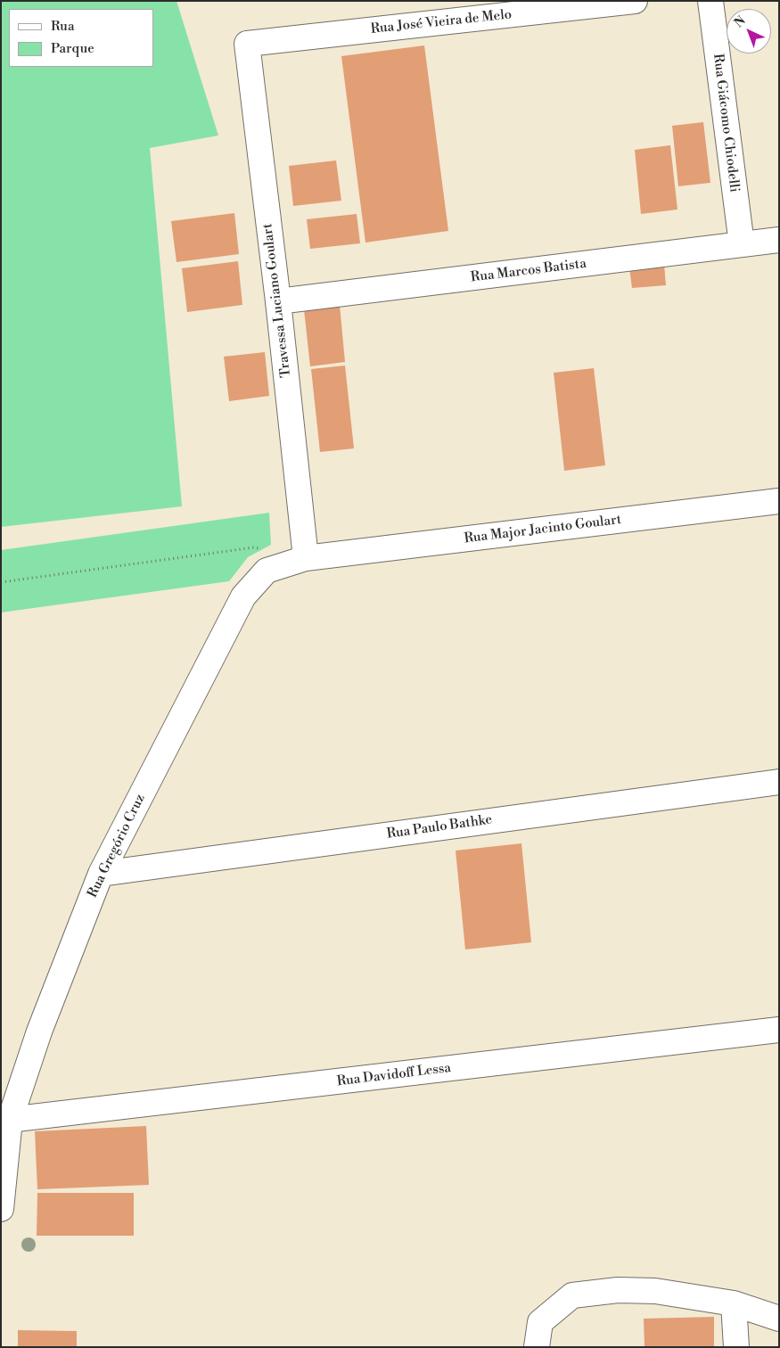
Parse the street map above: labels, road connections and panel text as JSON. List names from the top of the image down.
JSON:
{
  "streets": {
    "street": [
      "Rua José Vieira de Melo",
      "Rua Giácomo Chiodelli",
      "Rua Marcos Batista",
      "Travessa Luciano Goulart",
      "Rua Major Jacinto Goulart",
      "Rua Paulo Bathke",
      "Rua Gregório Cruz",
      "Rua Davidoff Lessa"
    ]
  },
  "crossings": [
    ["Rua José Vieira de Melo", "Travessa Luciano Goulart"],
    ["Rua Giácomo Chiodelli", "Rua Marcos Batista"],
    ["Rua Marcos Batista", "Travessa Luciano Goulart"],
    ["Travessa Luciano Goulart", "Rua Major Jacinto Goulart"],
    ["Travessa Luciano Goulart", "Rua Gregório Cruz"],
    ["Rua Major Jacinto Goulart", "Rua Gregório Cruz"],
    ["Rua Paulo Bathke", "Rua Gregório Cruz"],
    ["Rua Gregório Cruz", "Rua Davidoff Lessa"]
  ],
  "legend": ["Rua", "Parque"],
  "north": "top left"
}
